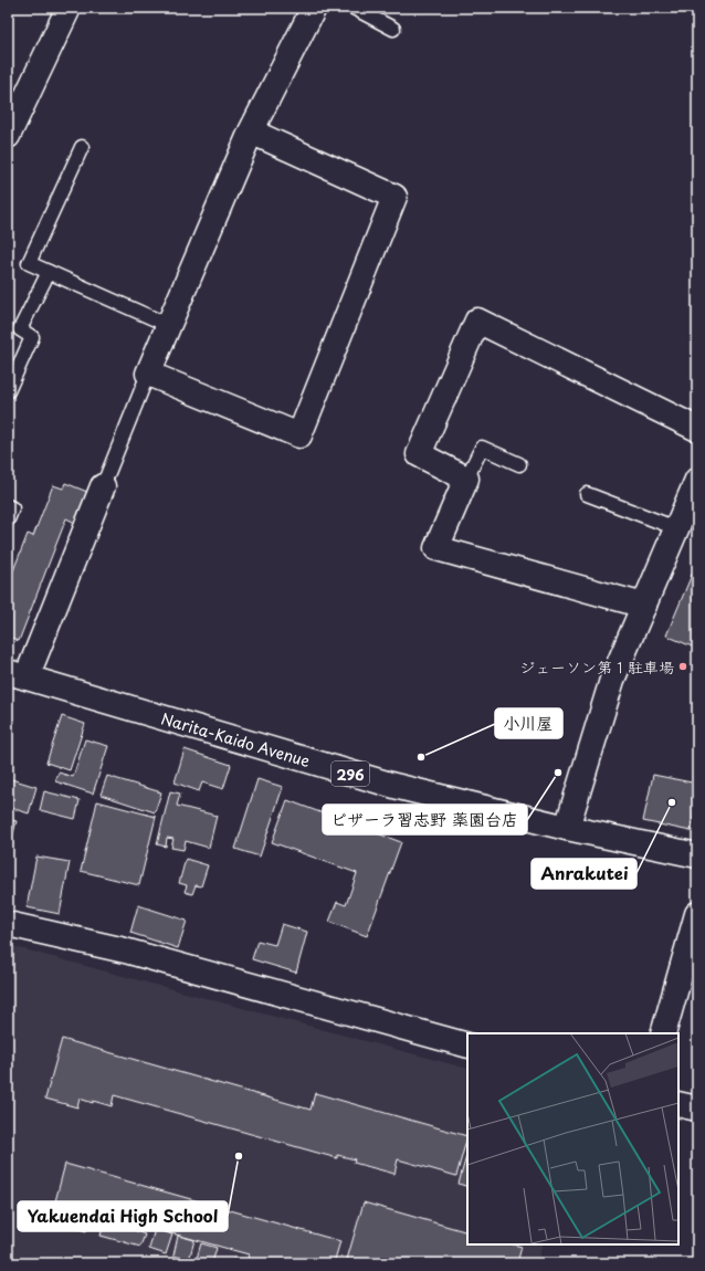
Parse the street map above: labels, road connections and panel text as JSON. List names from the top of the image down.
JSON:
{
  "streets": {
    "main road": ["Narita-Kaido Avenue", "296"]
  },
  "places": [
    "ジェーソン第１駐車場",
    "小川屋",
    "ピザーラ習志野 薬園台店",
    "Anrakutei",
    "Yakuendai High School"
  ]
}
